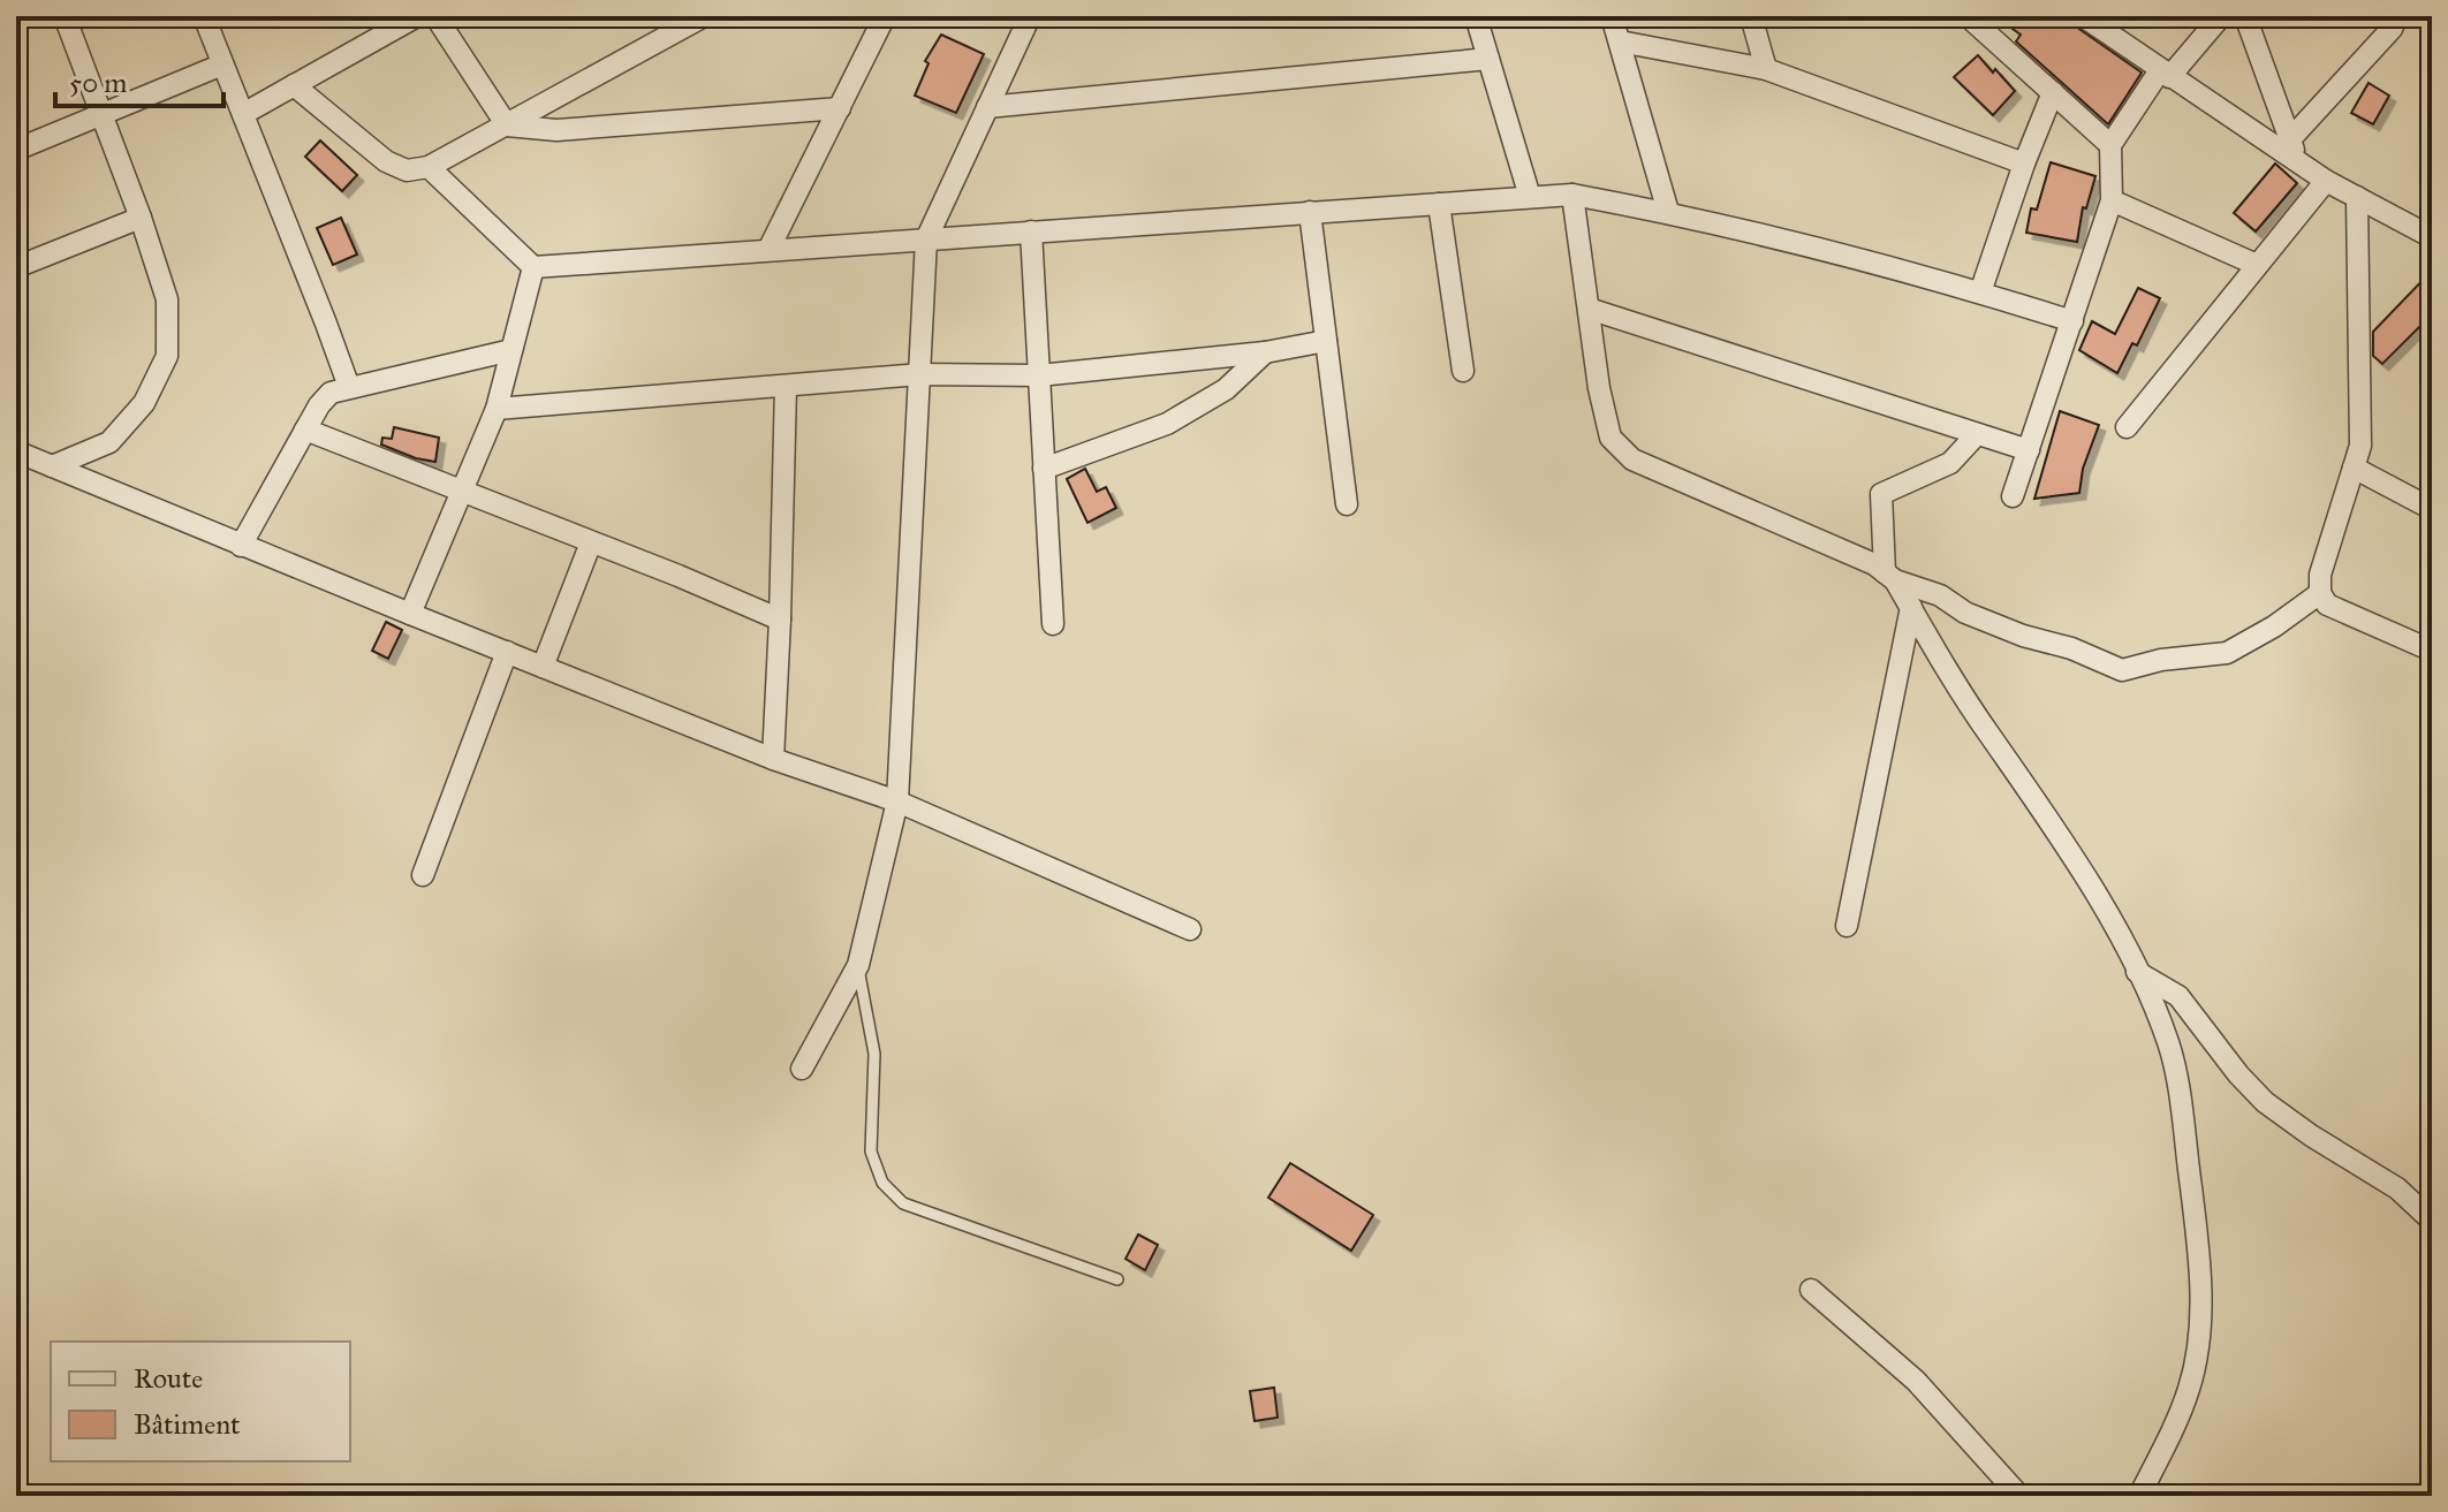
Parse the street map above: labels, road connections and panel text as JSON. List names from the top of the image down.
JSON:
{
  "legend": ["Route", "Bâtiment"],
  "scale_bar": "50 m"
}
